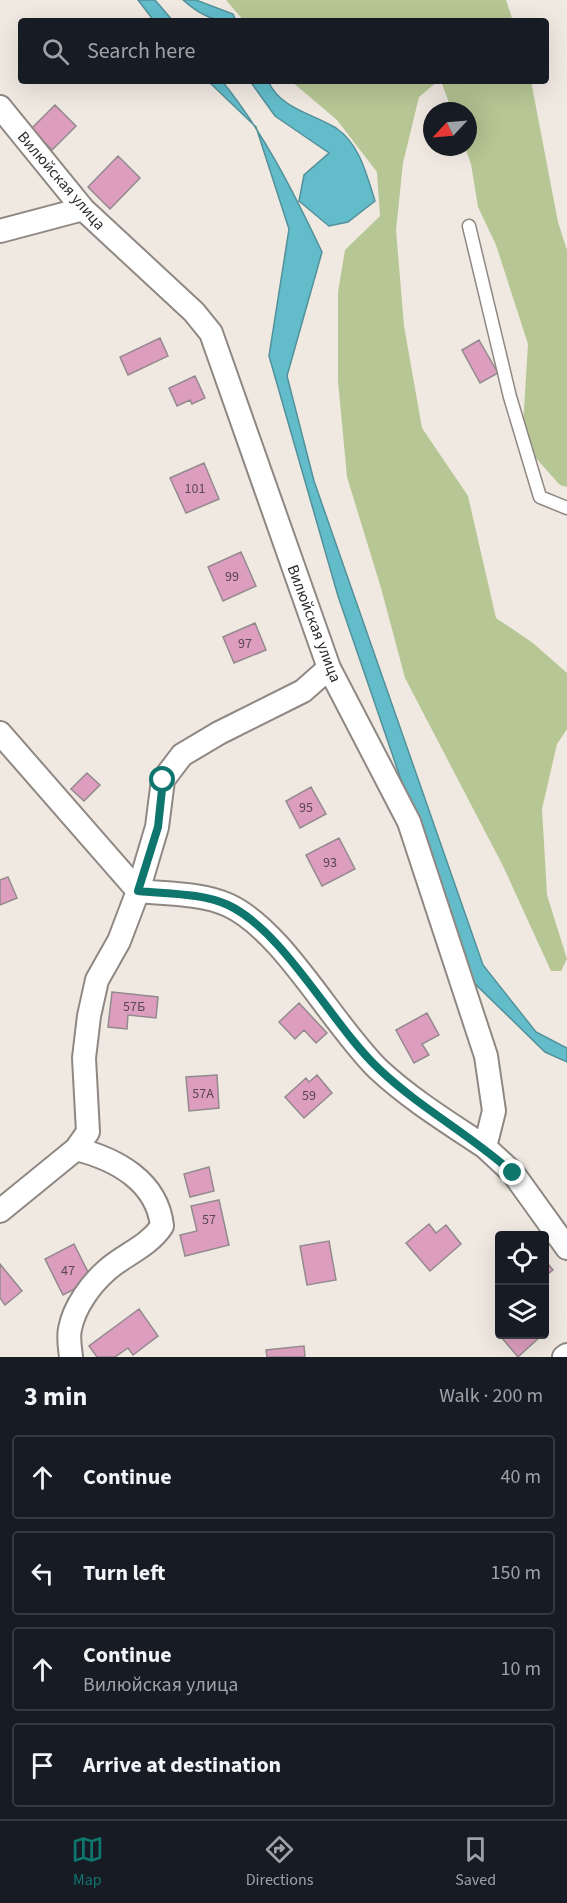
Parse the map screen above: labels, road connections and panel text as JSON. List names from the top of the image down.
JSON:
{
  "streets": {
    "street": ["Вилюйская улица"]
  },
  "house_numbers": [
    "101",
    "99",
    "97",
    "95",
    "93",
    "57Б",
    "57А",
    "59",
    "57",
    "47"
  ],
  "north": "bottom left",
  "page": {
    "search": "Search here",
    "heading": ["3 min", "Walk · 200 m"],
    "list": [
      ["Continue", "40 m"],
      ["Turn left", "150 m"],
      ["Continue", "Вилюйская улица", "10 m"],
      "Arrive at destination"
    ],
    "nav": ["Map", "Directions", "Saved"]
  }
}
